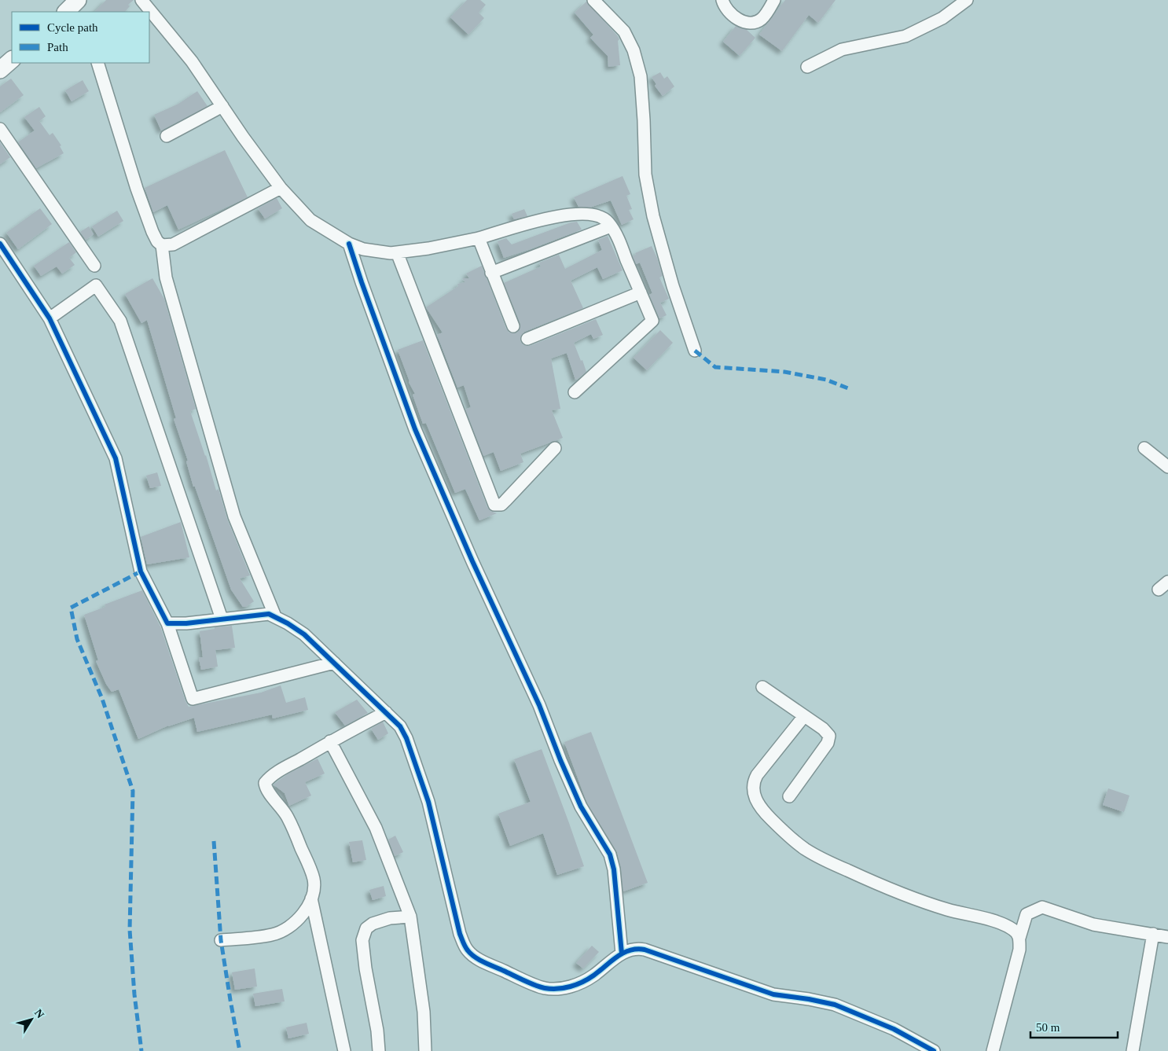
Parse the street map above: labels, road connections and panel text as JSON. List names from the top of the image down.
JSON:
{
  "legend": ["Cycle path", "Path"],
  "scale_bar": "50 m",
  "north": "top right"
}
